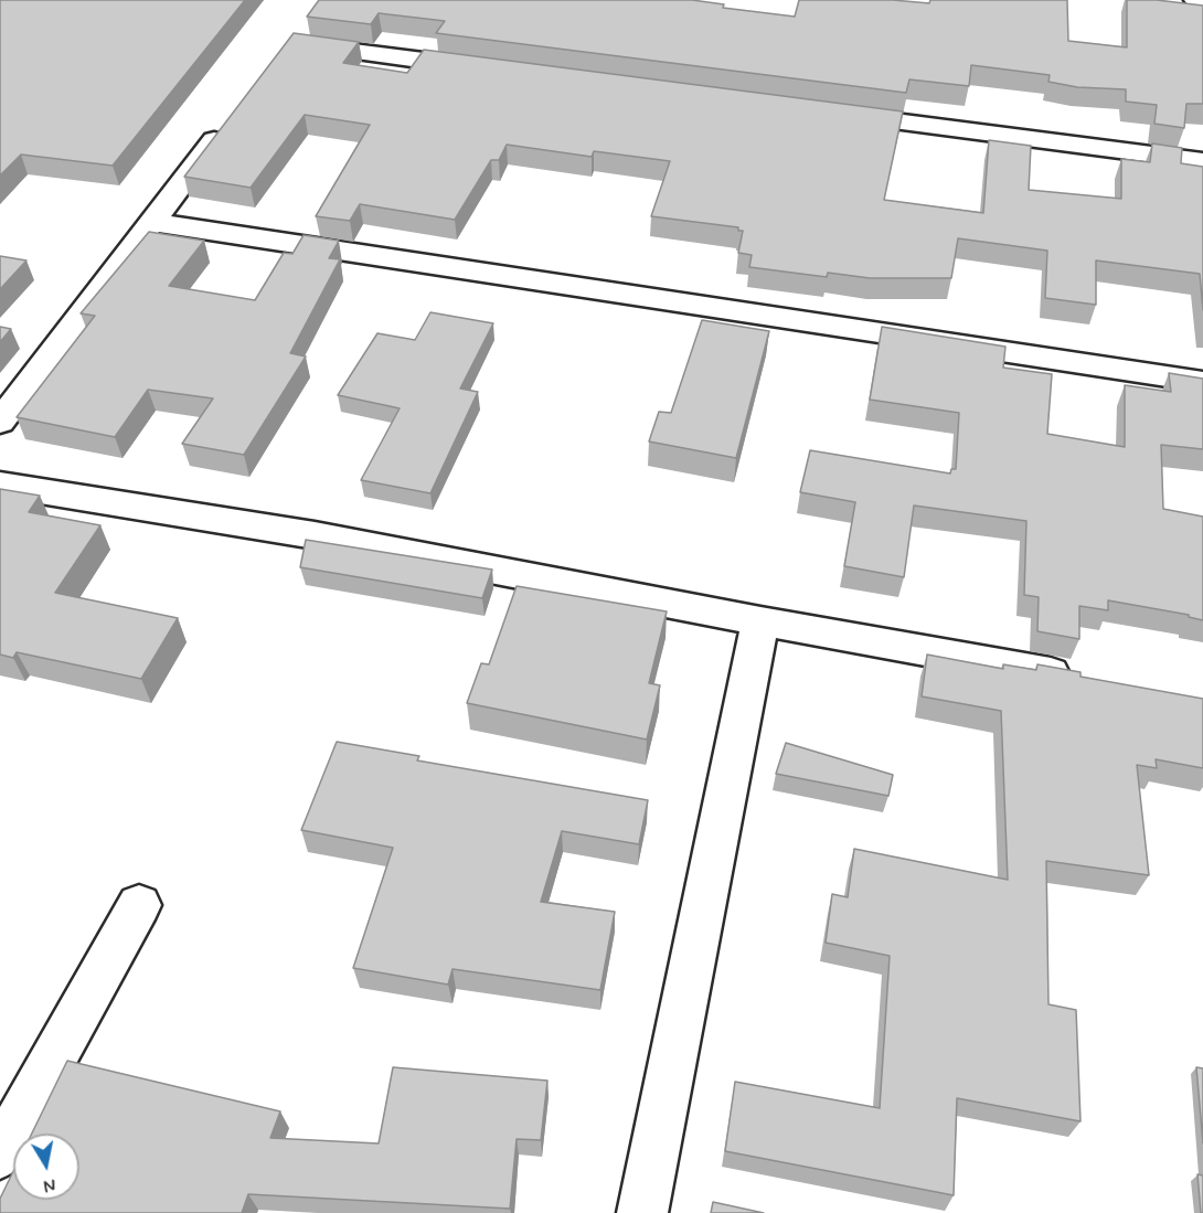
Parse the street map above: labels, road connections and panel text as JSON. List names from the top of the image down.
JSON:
{
  "north": "bottom"
}
